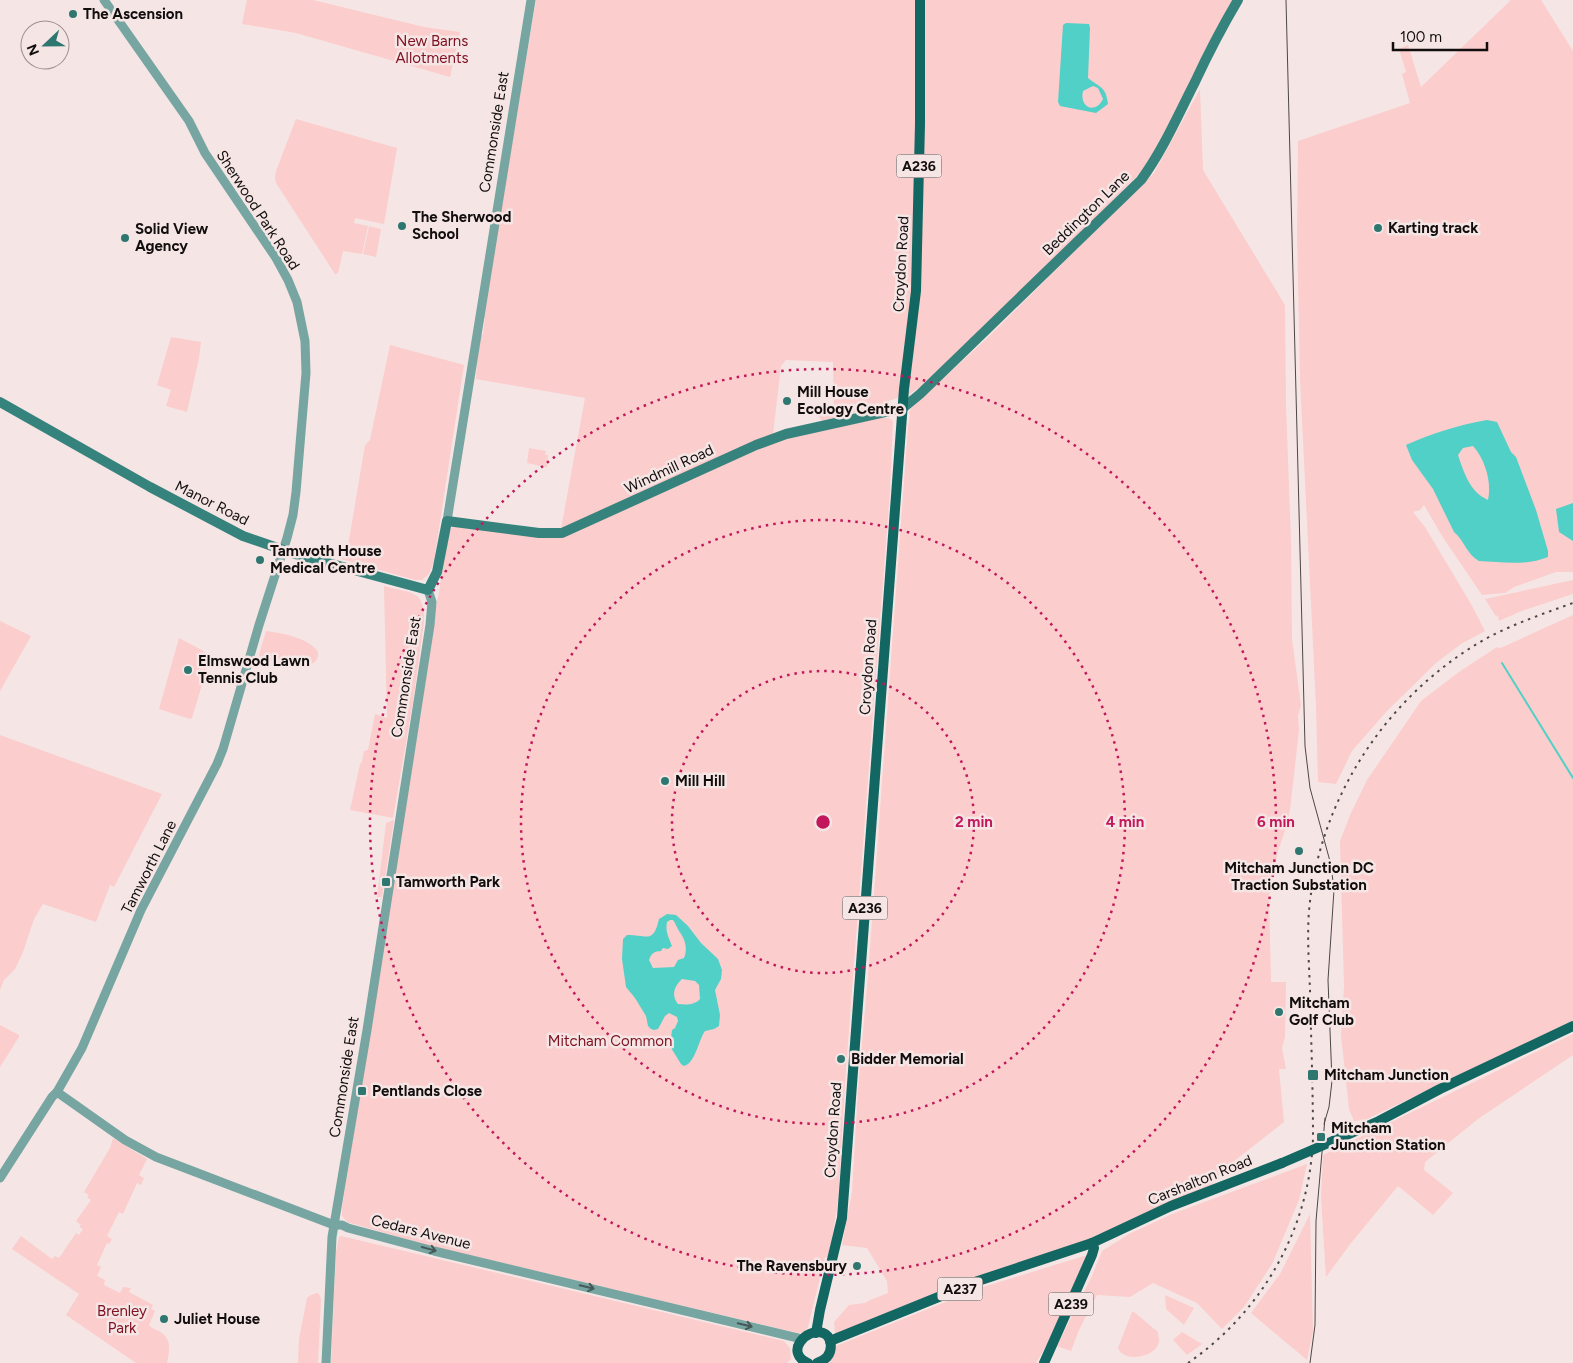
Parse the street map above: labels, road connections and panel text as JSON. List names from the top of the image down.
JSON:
{
  "streets": {
    "main road": [
      "Commonside East",
      "A236",
      "Beddington Lane",
      "Croydon Road",
      "Windmill Road",
      "Manor Road",
      "Carshalton Road",
      "A237",
      "A239"
    ],
    "street": ["Sherwood Park Road", "Tamworth Lane", "Cedars Avenue"]
  },
  "crossings": [
    ["Commonside East", "Windmill Road"],
    ["Commonside East", "Manor Road"],
    ["Commonside East", "Cedars Avenue"],
    ["Sherwood Park Road", "Manor Road"],
    ["Sherwood Park Road", "Tamworth Lane"],
    ["Beddington Lane", "Croydon Road"],
    ["Beddington Lane", "Windmill Road"],
    ["Croydon Road", "Windmill Road"],
    ["Manor Road", "Tamworth Lane"],
    ["Tamworth Lane", "Cedars Avenue"],
    ["Carshalton Road", "A239"]
  ],
  "one_way": ["Cedars Avenue"],
  "parks": ["New Barns Allotments", "Mitcham Common", "Brenley Park"],
  "places": {
    "other": [
      "The Ascension",
      "The Sherwood School",
      "Karting track",
      "Solid View Agency",
      "Mill House Ecology Centre",
      "Tamwoth House Medical Centre",
      "Elmswood Lawn Tennis Club",
      "Mill Hill",
      "Mitcham Junction DC Traction Substation",
      "Mitcham Golf Club",
      "Bidder Memorial",
      "The Ravensbury",
      "Juliet House"
    ],
    "transit": [
      "Tamworth Park",
      "Mitcham Junction",
      "Pentlands Close",
      "Mitcham Junction Station"
    ]
  },
  "scale_bar": "100 m",
  "north": "left",
  "rings": ["2 min", "4 min", "6 min"]
}
